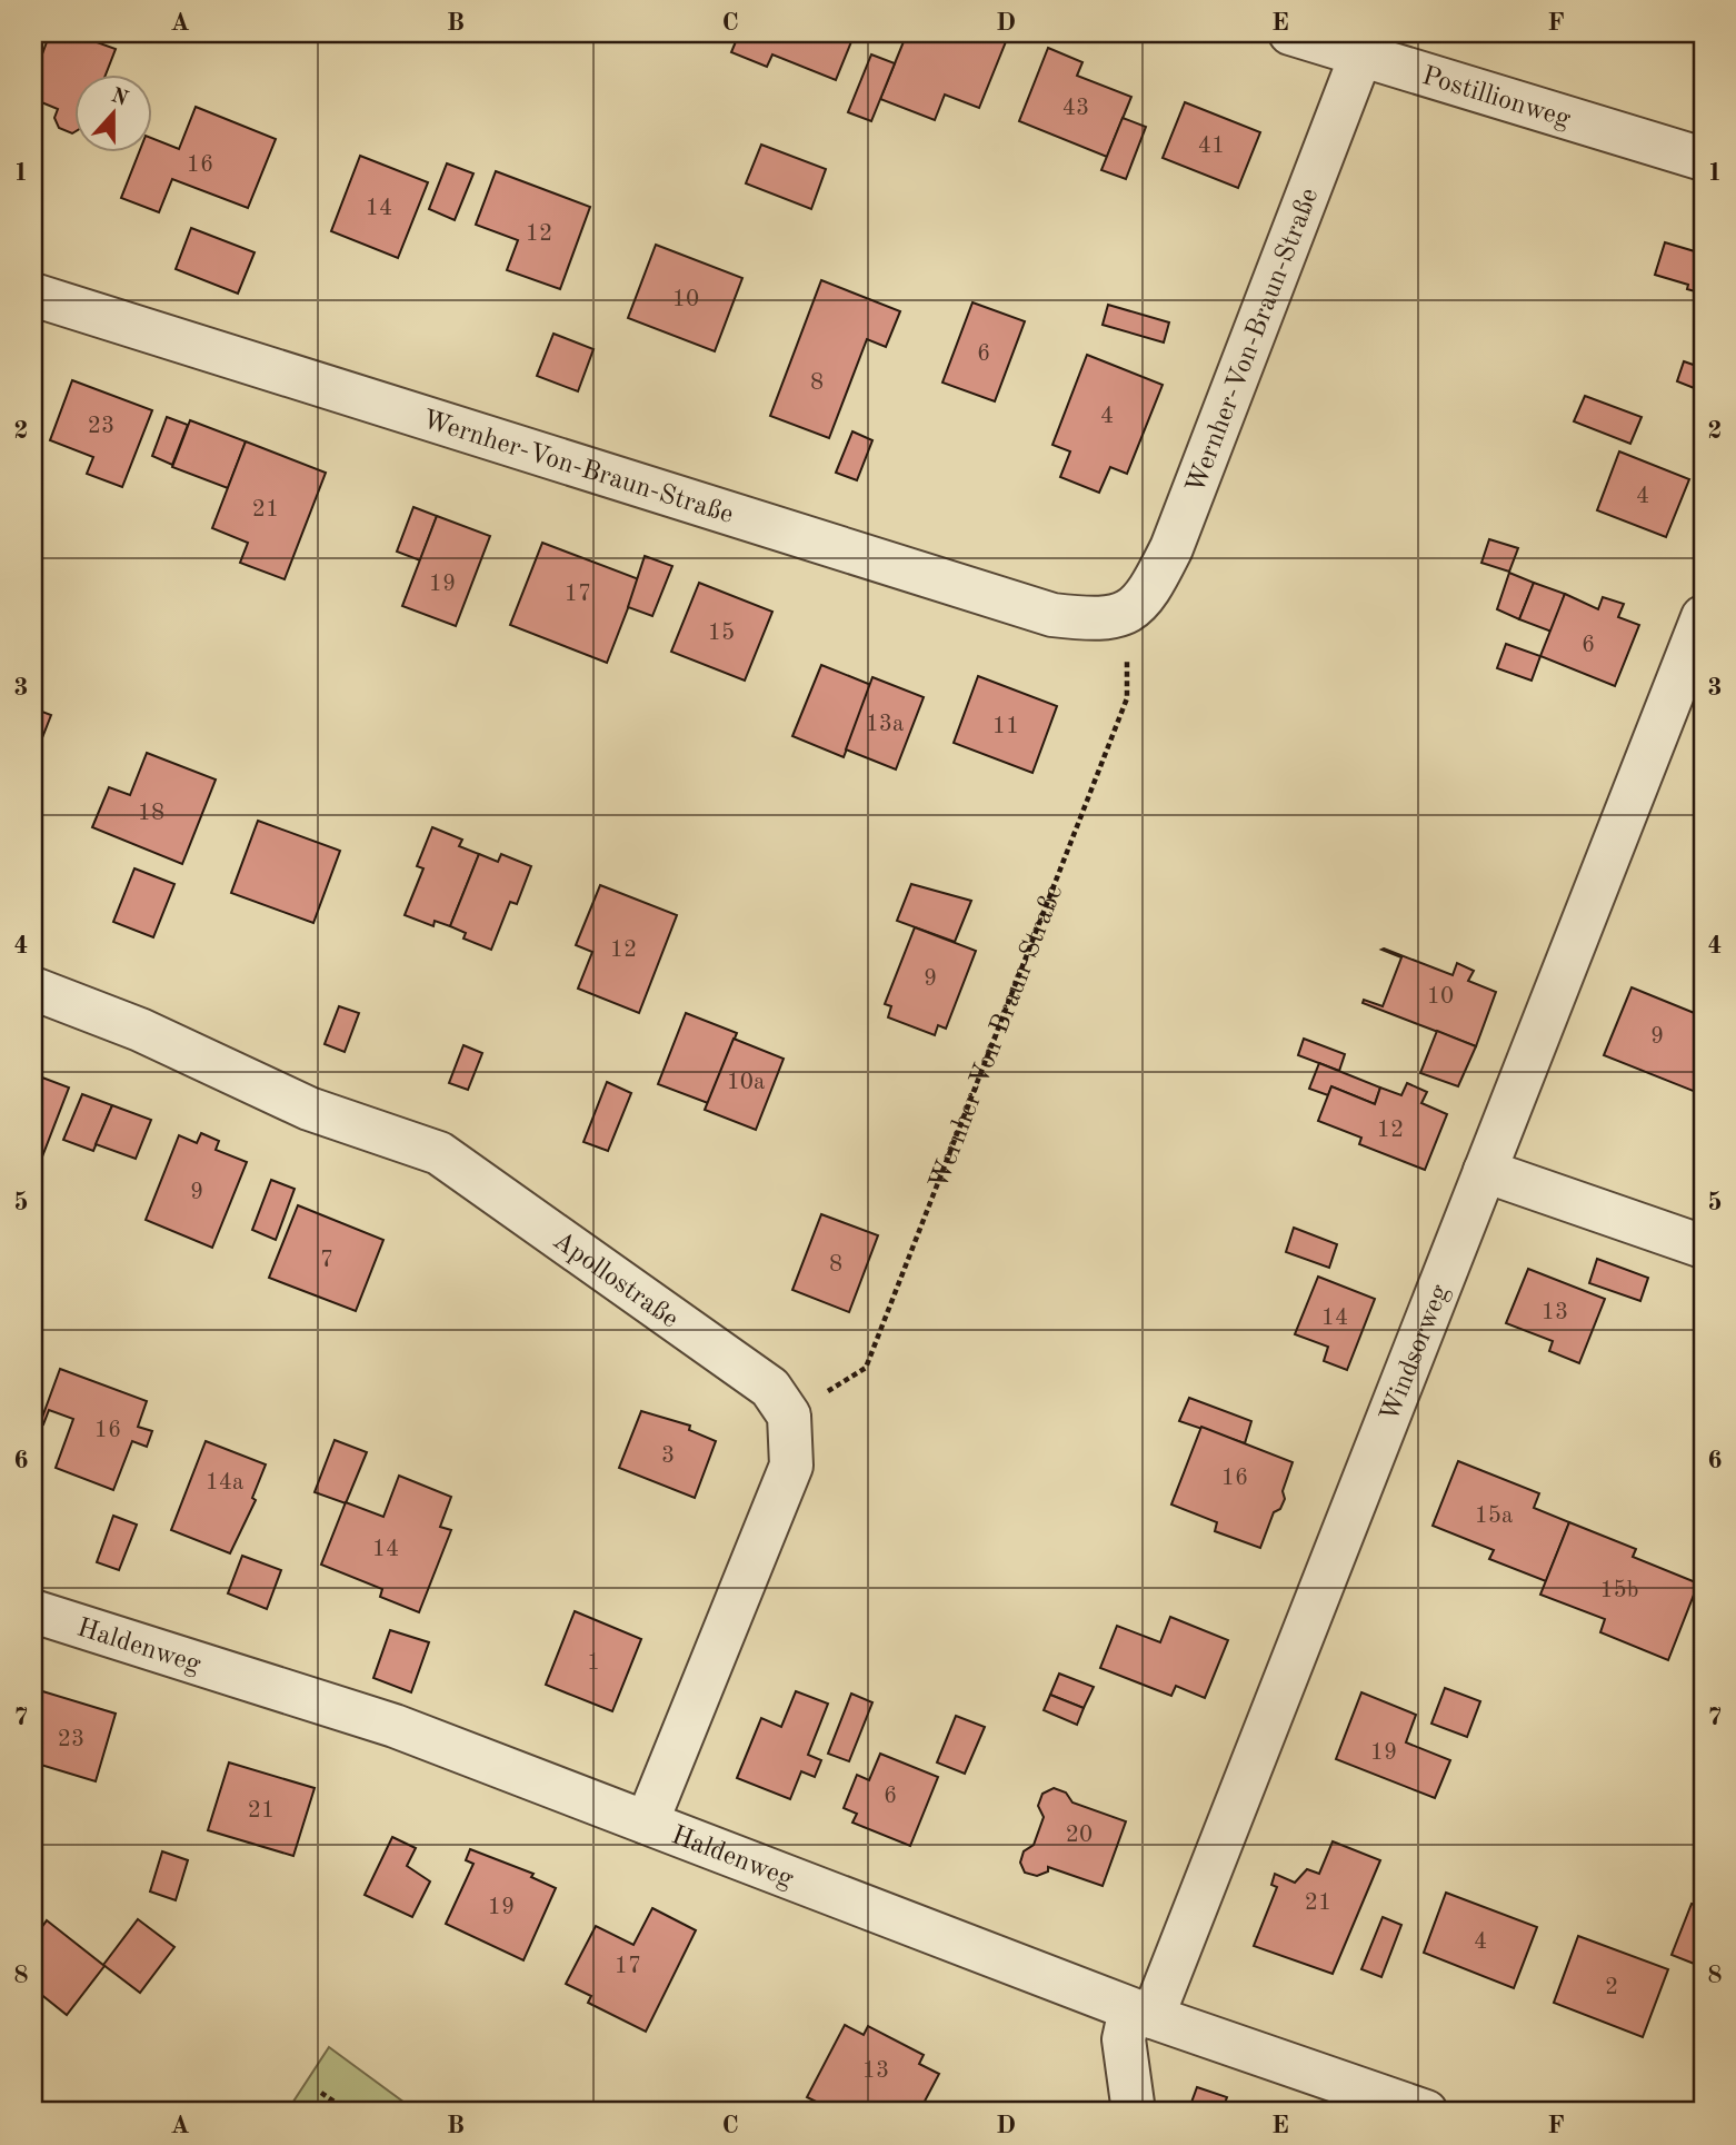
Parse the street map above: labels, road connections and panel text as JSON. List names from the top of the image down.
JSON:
{
  "streets": {
    "street": [
      "Postillionweg",
      "Wernher-Von-Braun-Straße",
      "Apollostraße",
      "Windsorweg",
      "Haldenweg"
    ]
  },
  "crossings": [
    ["Postillionweg", "Wernher-Von-Braun-Straße"],
    ["Wernher-Von-Braun-Straße", "Apollostraße"],
    ["Windsorweg", "Haldenweg"]
  ],
  "house_numbers": [
    "43",
    "41",
    "16",
    "14",
    "12",
    "10",
    "6",
    "8",
    "4",
    "23",
    "4",
    "21",
    "19",
    "17",
    "15",
    "6",
    "13a",
    "11",
    "18",
    "12",
    "9",
    "10",
    "9",
    "10a",
    "12",
    "9",
    "7",
    "8",
    "13",
    "14",
    "16",
    "3",
    "16",
    "14a",
    "15a",
    "14",
    "15b",
    "1",
    "23",
    "19",
    "6",
    "21",
    "20",
    "21",
    "19",
    "4",
    "17",
    "2",
    "13"
  ],
  "north": "top",
  "grid": {
    "columns": [
      "A",
      "B",
      "C",
      "D",
      "E",
      "F"
    ],
    "rows": [
      "1",
      "2",
      "3",
      "4",
      "5",
      "6",
      "7",
      "8"
    ]
  }
}
